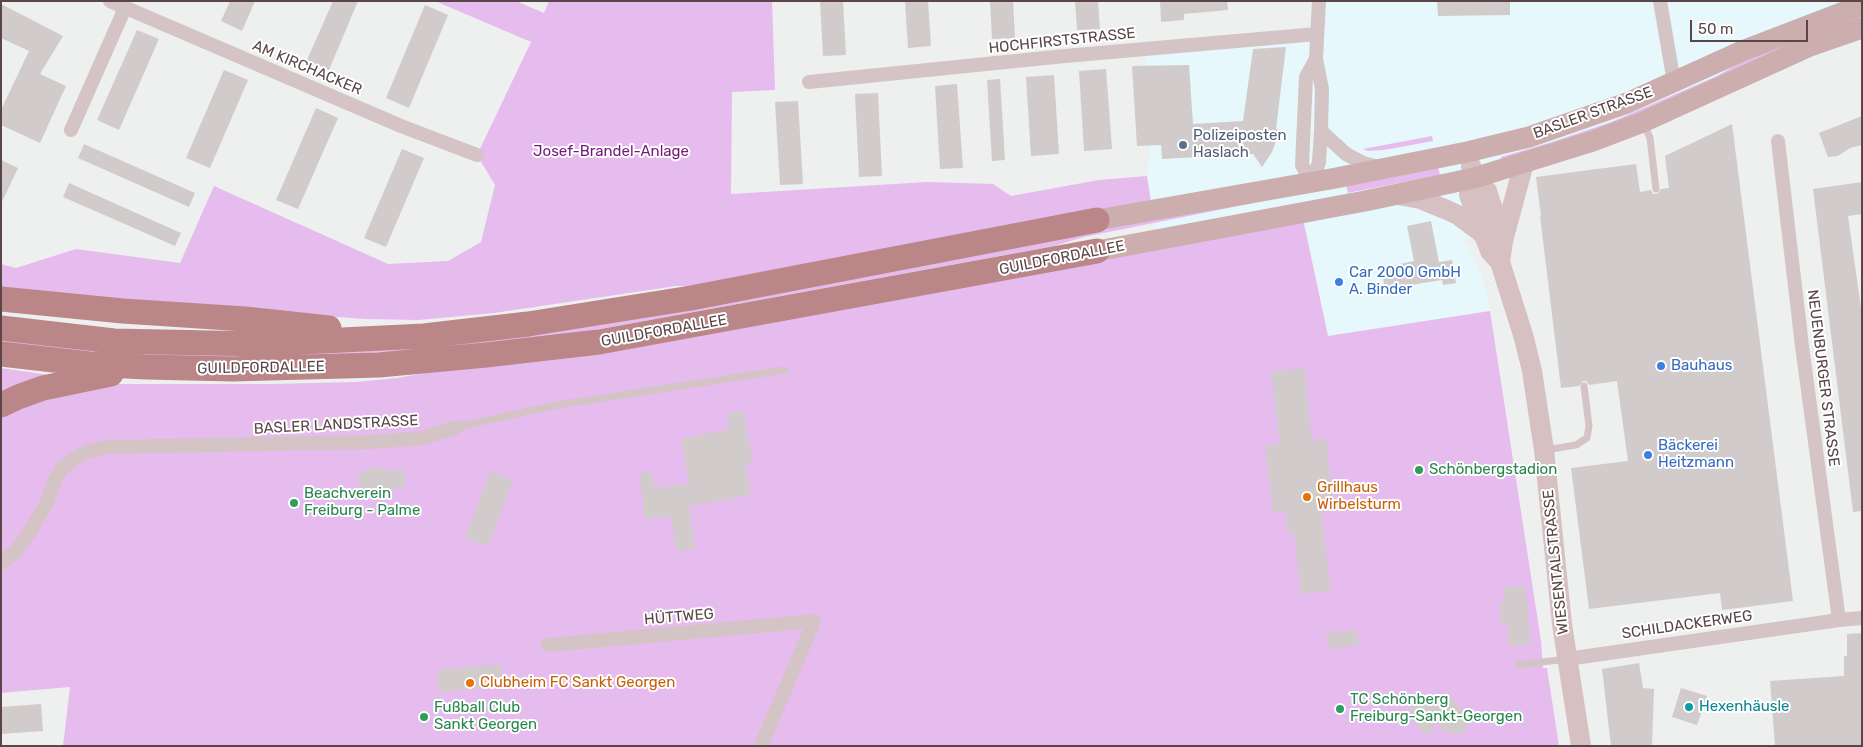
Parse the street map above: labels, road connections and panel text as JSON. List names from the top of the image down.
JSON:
{
  "streets": {
    "highway": ["GUILDFORDALLEE"],
    "main road": ["BASLER STRASSE", "WIESENTALSTRASSE"],
    "street": [
      "HOCHFIRSTSTRASSE",
      "AM KIRCHACKER",
      "NEUENBURGER STRASSE",
      "BASLER LANDSTRASSE",
      "HÜTTWEG",
      "SCHILDACKERWEG"
    ]
  },
  "crossings": [
    ["BASLER STRASSE", "GUILDFORDALLEE"],
    ["BASLER STRASSE", "WIESENTALSTRASSE"],
    ["NEUENBURGER STRASSE", "SCHILDACKERWEG"],
    ["WIESENTALSTRASSE", "SCHILDACKERWEG"]
  ],
  "parks": ["Josef-Brandel-Anlage"],
  "places": [
    "Polizeiposten Haslach",
    "Car 2000 GmbH A. Binder",
    "Bauhaus",
    "Bäckerei Heitzmann",
    "Schönbergstadion",
    "Grillhaus Wirbelsturm",
    "Beachverein Freiburg - Palme",
    "Clubheim FC Sankt Georgen",
    "Hexenhäusle",
    "TC Schönberg Freiburg-Sankt-Georgen",
    "Fußball Club Sankt Georgen"
  ],
  "scale_bar": "50 m"
}
